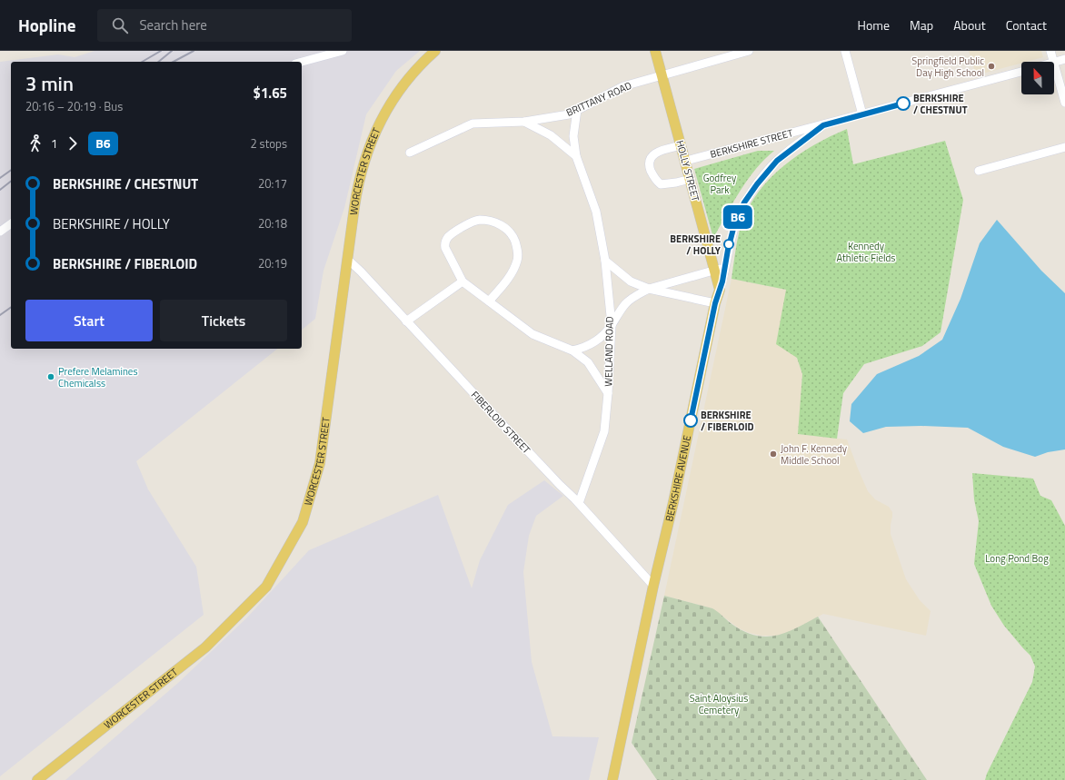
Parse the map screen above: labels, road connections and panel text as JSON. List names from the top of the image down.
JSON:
{
  "streets": {
    "main road": ["HOLLY STREET", "WORCESTER STREET", "BERKSHIRE AVENUE"],
    "street": [
      "BRITTANY ROAD",
      "BERKSHIRE STREET",
      "WELLAND ROAD",
      "FIBERLOID STREET"
    ]
  },
  "crossings": [
    ["BRITTANY ROAD", "HOLLY STREET"],
    ["BRITTANY ROAD", "WELLAND ROAD"],
    ["BERKSHIRE STREET", "HOLLY STREET"],
    ["BERKSHIRE STREET", "BERKSHIRE AVENUE"],
    ["HOLLY STREET", "BERKSHIRE AVENUE"],
    ["WORCESTER STREET", "FIBERLOID STREET"],
    ["WELLAND ROAD", "FIBERLOID STREET"],
    ["FIBERLOID STREET", "BERKSHIRE AVENUE"]
  ],
  "parks": [
    "Godfrey Park",
    "Kennedy Athletic Fields",
    "Long Pond Bog",
    "Saint Aloysius Cemetery"
  ],
  "places": [
    "Springfield Public Day High School",
    "BERKSHIRE / CHESTNUT",
    "BERKSHIRE / HOLLY",
    "Prefere Melamines Chemicalss",
    "BERKSHIRE / FIBERLOID",
    "John F. Kennedy Middle School"
  ],
  "lines": ["bus line B6"],
  "north": "top",
  "page": {
    "header": "Hopline",
    "search": "Search here",
    "nav": [
      "Home",
      "Map",
      "About",
      "Contact"
    ],
    "on_map": "B6",
    "heading": ["3 min", "20:16 – 20:19 · Bus", "$1.65"],
    "legs": ["1", "B6", "2 stops"],
    "list": [
      {
        "name": "BERKSHIRE / CHESTNUT",
        "value": "20:17"
      },
      {
        "name": "BERKSHIRE / HOLLY",
        "value": "20:18"
      },
      {
        "name": "BERKSHIRE / FIBERLOID",
        "value": "20:19"
      }
    ],
    "buttons": ["Start", "Tickets"]
  }
}
